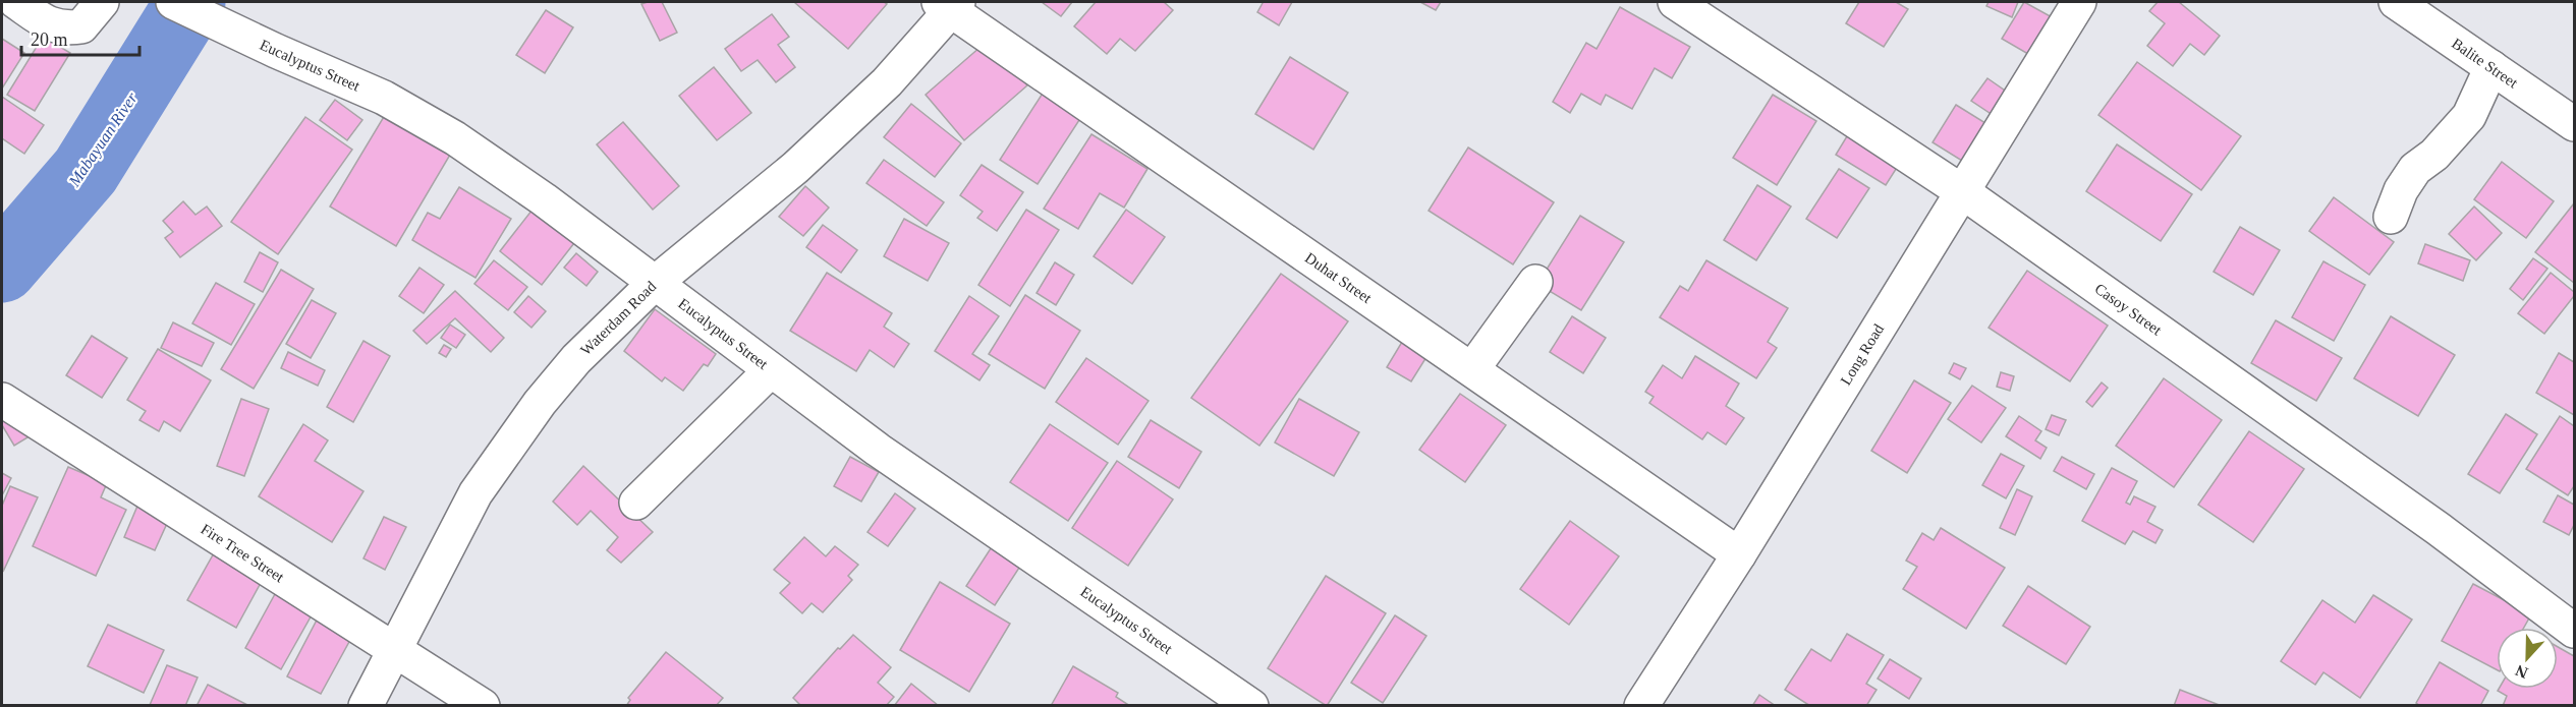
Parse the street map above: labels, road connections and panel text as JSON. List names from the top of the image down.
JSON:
{
  "streets": {
    "street": [
      "Balite Street",
      "Eucalyptus Street",
      "Duhat Street",
      "Casoy Street",
      "Waterdam Road",
      "Long Road",
      "Fire Tree Street"
    ]
  },
  "crossings": [
    ["Eucalyptus Street", "Waterdam Road"],
    ["Duhat Street", "Waterdam Road"],
    ["Duhat Street", "Long Road"],
    ["Casoy Street", "Long Road"],
    ["Waterdam Road", "Fire Tree Street"]
  ],
  "water": ["Mabayuan River"],
  "scale_bar": "20 m",
  "north": "bottom"
}
